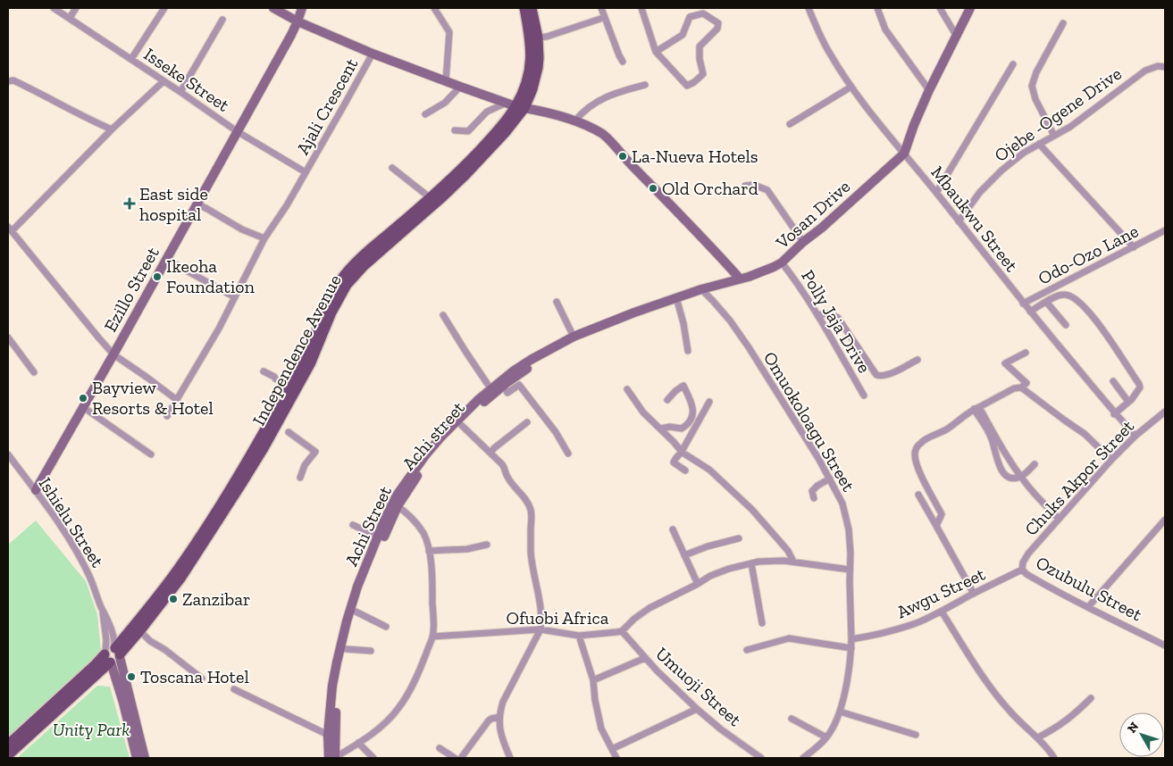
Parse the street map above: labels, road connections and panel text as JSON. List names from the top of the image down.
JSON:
{
  "streets": {
    "main road": ["Independence Avenue"],
    "street": [
      "Isseke Street",
      "Ajali Crescent",
      "Ojebe -Ogene Drive",
      "Vosan Drive",
      "Mbaukwu Street",
      "Odo-Ozo Lane",
      "Ezillo Street",
      "Polly Jaja Drive",
      "Omuokoloagu Street",
      "Achi street",
      "Chuks Akpor Street",
      "Ishielu Street",
      "Achi Street",
      "Ozubulu Street",
      "Awgu Street",
      "Ofuobi Africa",
      "Umuoji Street"
    ]
  },
  "crossings": [
    ["Isseke Street", "Ajali Crescent"],
    ["Isseke Street", "Ezillo Street"],
    ["Ojebe -Ogene Drive", "Mbaukwu Street"],
    ["Vosan Drive", "Mbaukwu Street"],
    ["Vosan Drive", "Polly Jaja Drive"],
    ["Vosan Drive", "Omuokoloagu Street"],
    ["Vosan Drive", "Achi street"],
    ["Vosan Drive", "Achi Street"],
    ["Mbaukwu Street", "Odo-Ozo Lane"],
    ["Mbaukwu Street", "Chuks Akpor Street"],
    ["Ezillo Street", "Ishielu Street"],
    ["Independence Avenue", "Ishielu Street"],
    ["Omuokoloagu Street", "Awgu Street"],
    ["Omuokoloagu Street", "Ofuobi Africa"],
    ["Achi street", "Achi Street"],
    ["Chuks Akpor Street", "Ozubulu Street"],
    ["Chuks Akpor Street", "Awgu Street"],
    ["Ozubulu Street", "Awgu Street"],
    ["Ofuobi Africa", "Umuoji Street"]
  ],
  "parks": ["Unity Park"],
  "places": {
    "other": [
      "La-Nueva Hotels",
      "Old Orchard",
      "Ikeoha Foundation",
      "Bayview Resorts & Hotel",
      "Zanzibar",
      "Toscana Hotel"
    ],
    "health": ["East side hospital"]
  },
  "north": "top left"
}
